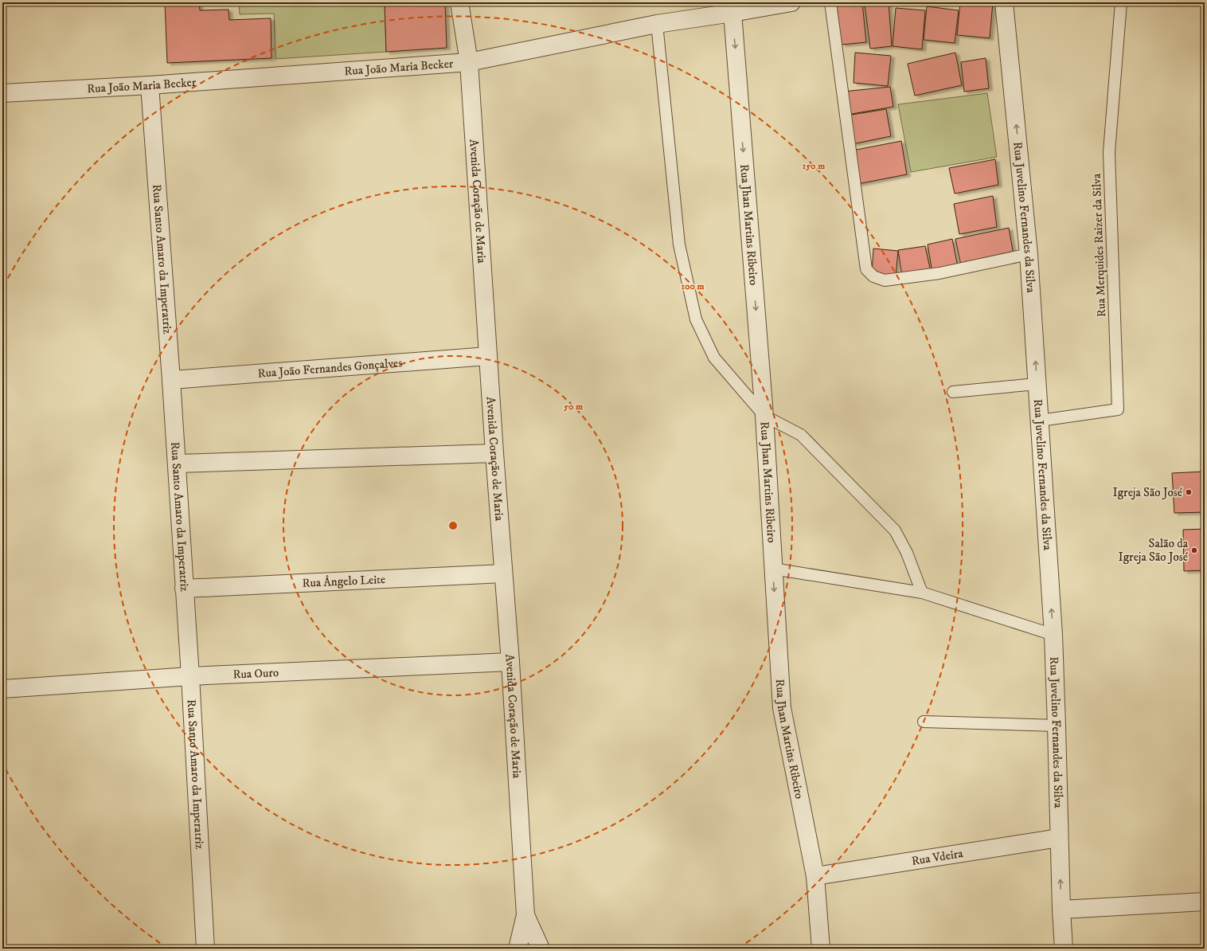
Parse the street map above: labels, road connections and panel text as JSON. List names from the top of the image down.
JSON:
{
  "streets": {
    "street": [
      "Rua João Maria Becker",
      "Avenida Coração de Maria",
      "Rua Juvelino Fernandes da Silva",
      "Rua Jhan Martins Ribeiro",
      "Rua Santo Amaro da Imperatriz",
      "Rua João Fernandes Gonçalves",
      "Rua Ângelo Leite",
      "Rua Ouro",
      "Rua Vdeira"
    ],
    "lane": ["Rua Merquides Raizer da Silva"]
  },
  "crossings": [
    ["Rua João Maria Becker", "Avenida Coração de Maria"],
    ["Rua João Maria Becker", "Rua Jhan Martins Ribeiro"],
    ["Rua João Maria Becker", "Rua Santo Amaro da Imperatriz"],
    ["Avenida Coração de Maria", "Rua João Fernandes Gonçalves"],
    ["Avenida Coração de Maria", "Rua Ângelo Leite"],
    ["Avenida Coração de Maria", "Rua Ouro"],
    ["Rua Juvelino Fernandes da Silva", "Rua Merquides Raizer da Silva"],
    ["Rua Juvelino Fernandes da Silva", "Rua Vdeira"],
    ["Rua Jhan Martins Ribeiro", "Rua Vdeira"],
    ["Rua Santo Amaro da Imperatriz", "Rua João Fernandes Gonçalves"],
    ["Rua Santo Amaro da Imperatriz", "Rua Ângelo Leite"],
    ["Rua Santo Amaro da Imperatriz", "Rua Ouro"]
  ],
  "one_way": ["Rua Juvelino Fernandes da Silva", "Rua Jhan Martins Ribeiro"],
  "places": ["Igreja São José", "Salão da Igreja São José"],
  "rings": ["150 m", "100 m", "50 m"]
}
